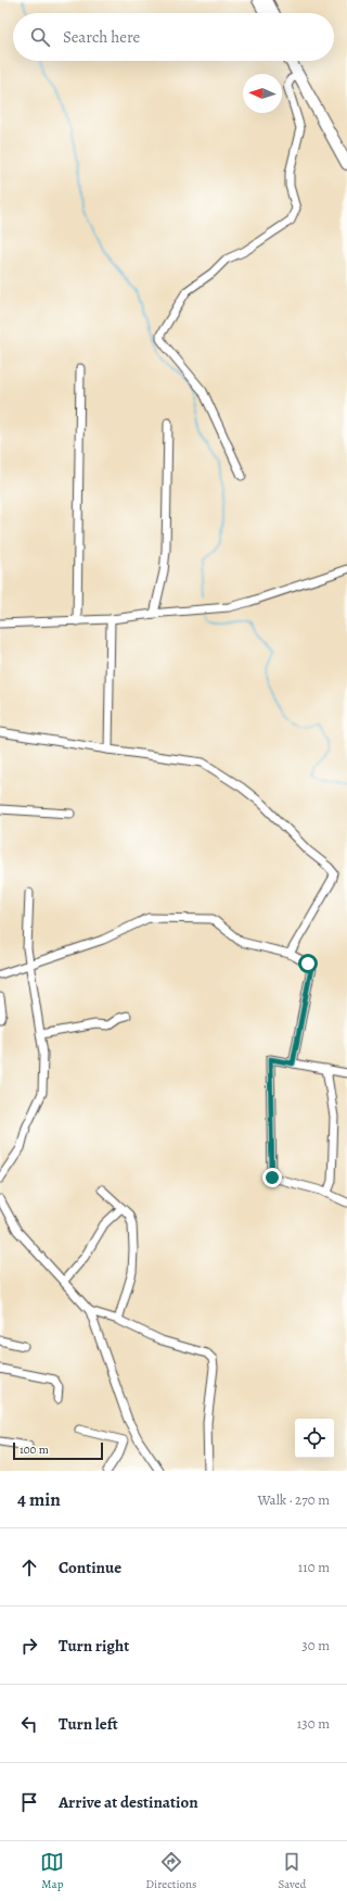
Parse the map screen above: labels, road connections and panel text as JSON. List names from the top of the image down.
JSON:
{
  "scale_bar": "100 m",
  "north": "left",
  "page": {
    "search": "Search here",
    "scale": "100 m",
    "heading": ["4 min", "Walk · 270 m"],
    "list": [
      ["Continue", "110 m"],
      ["Turn right", "30 m"],
      ["Turn left", "130 m"],
      "Arrive at destination"
    ],
    "nav": ["Map", "Directions", "Saved"]
  }
}
